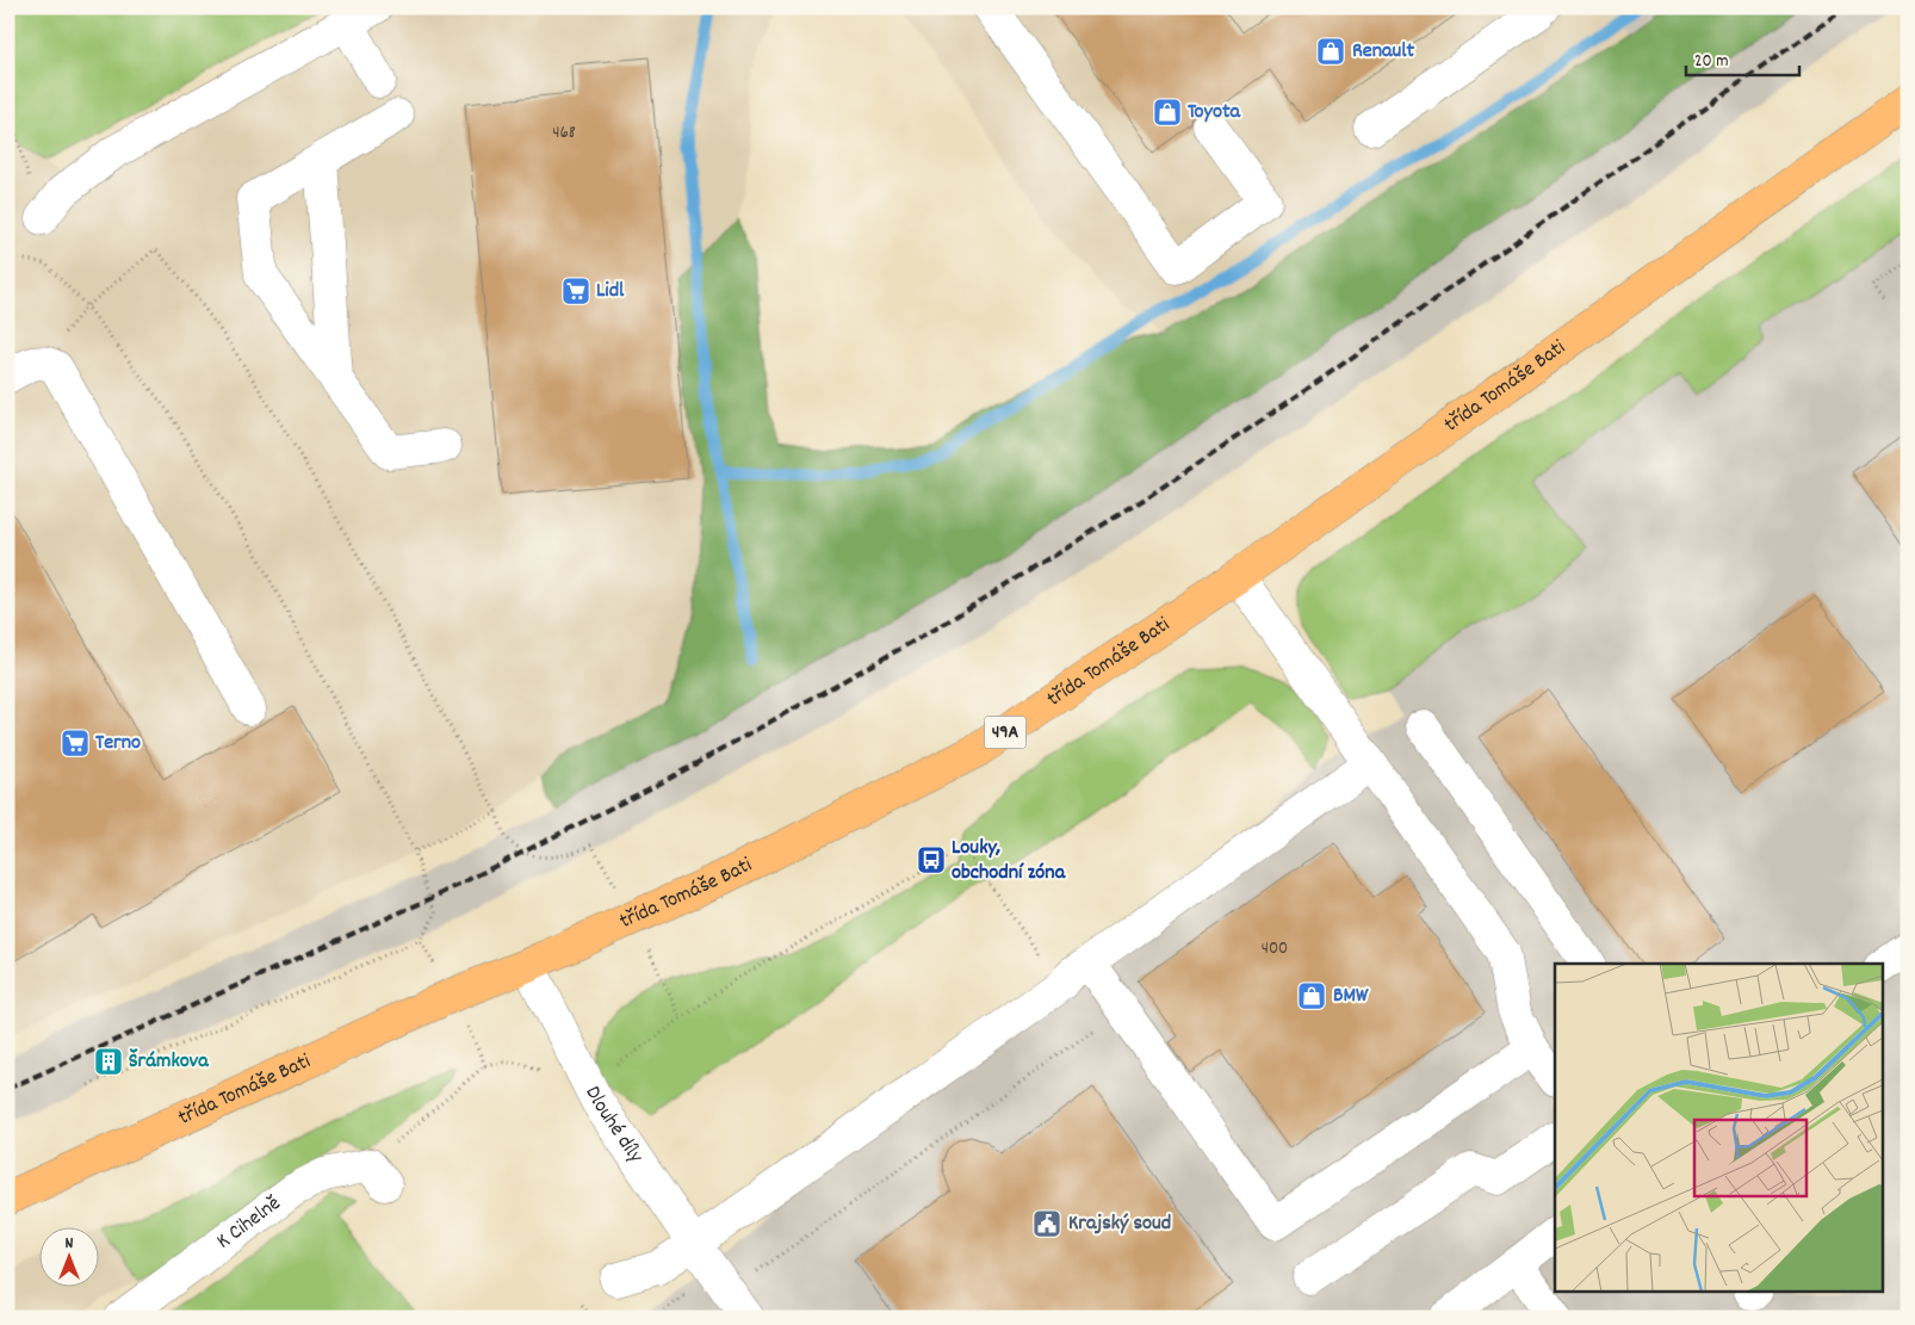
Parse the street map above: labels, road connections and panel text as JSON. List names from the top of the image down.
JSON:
{
  "streets": {
    "main road": ["třída Tomáše Bati", "49A"],
    "street": ["Dlouhé díly", "K Cihelně"]
  },
  "crossings": [
    ["třída Tomáše Bati", "Dlouhé díly"]
  ],
  "places": {
    "shop": ["Renault", "Toyota", "BMW"],
    "supermarket": ["Lidl", "Terno"],
    "bus stop": ["Louky, obchodní zóna"],
    "building": ["Šrámkova"],
    "public building": ["Krajský soud"]
  },
  "house_numbers": ["468", "400"],
  "scale_bar": "20 m",
  "north": "top"
}
